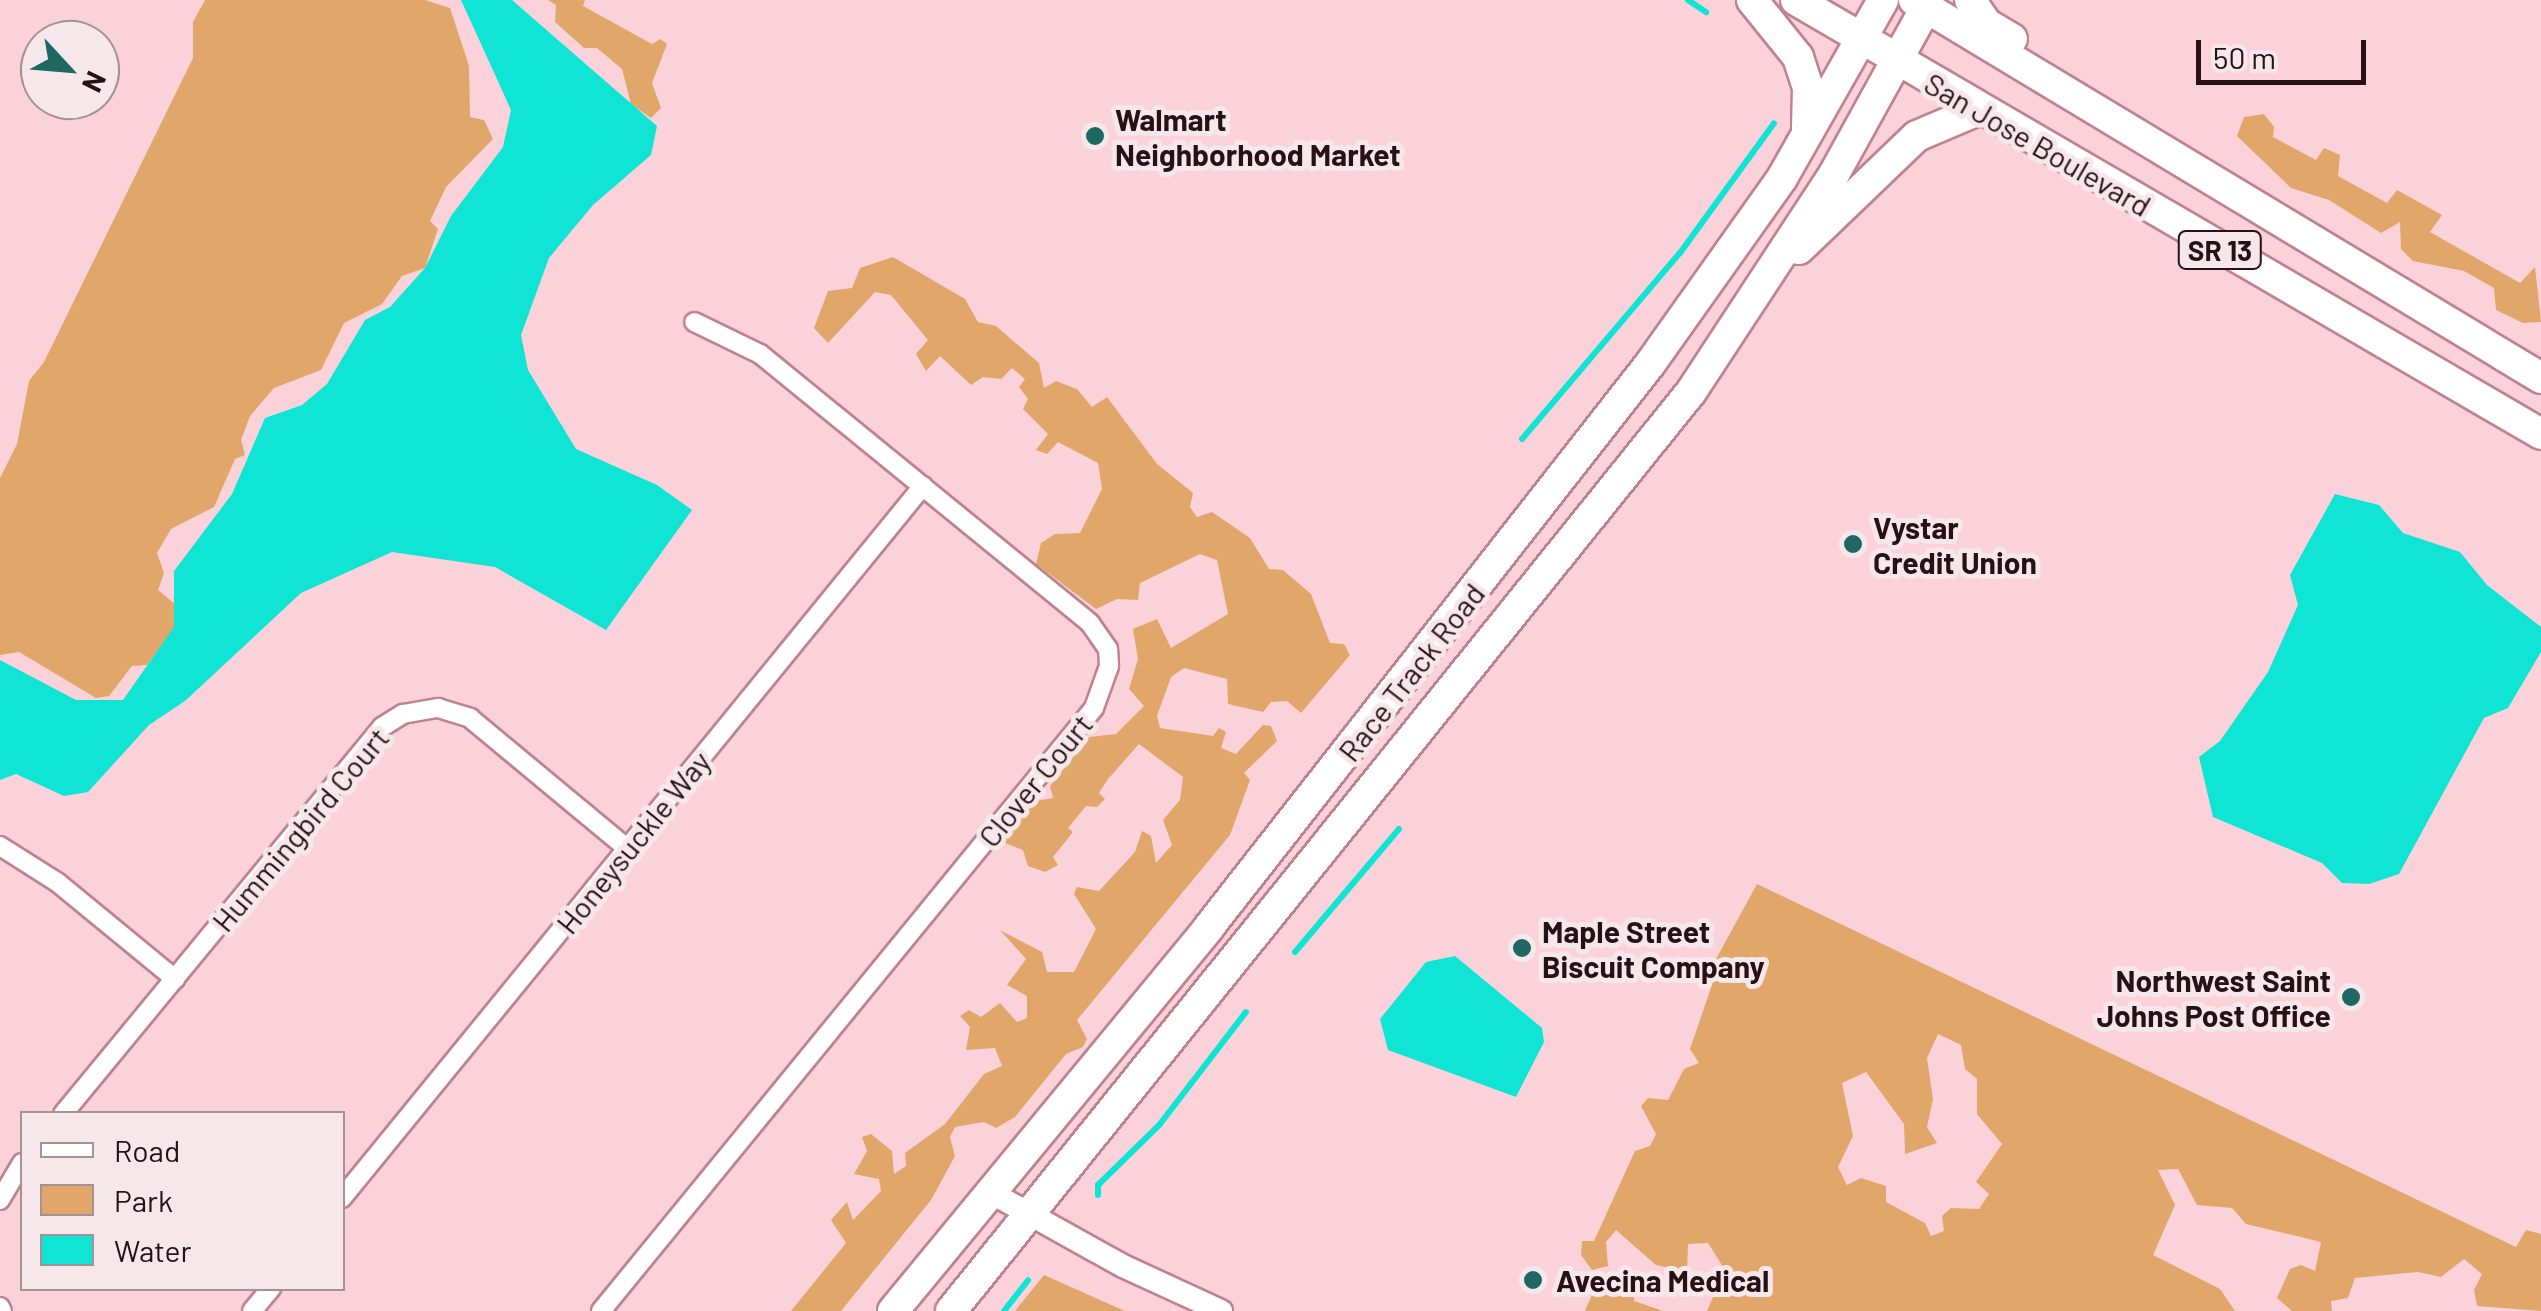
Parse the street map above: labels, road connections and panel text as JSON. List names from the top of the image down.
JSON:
{
  "streets": {
    "main road": ["San Jose Boulevard", "SR 13", "Race Track Road"],
    "street": ["Clover Court", "Hummingbird Court", "Honeysuckle Way"]
  },
  "crossings": [
    ["San Jose Boulevard", "SR 13"],
    ["San Jose Boulevard", "Race Track Road"],
    ["SR 13", "Race Track Road"],
    ["Clover Court", "Honeysuckle Way"],
    ["Hummingbird Court", "Honeysuckle Way"]
  ],
  "places": [
    "Walmart Neighborhood Market",
    "Vystar Credit Union",
    "Maple Street Biscuit Company",
    "Northwest Saint Johns Post Office",
    "Avecina Medical"
  ],
  "legend": ["Road", "Park", "Water"],
  "scale_bar": "50 m",
  "north": "bottom right"
}
